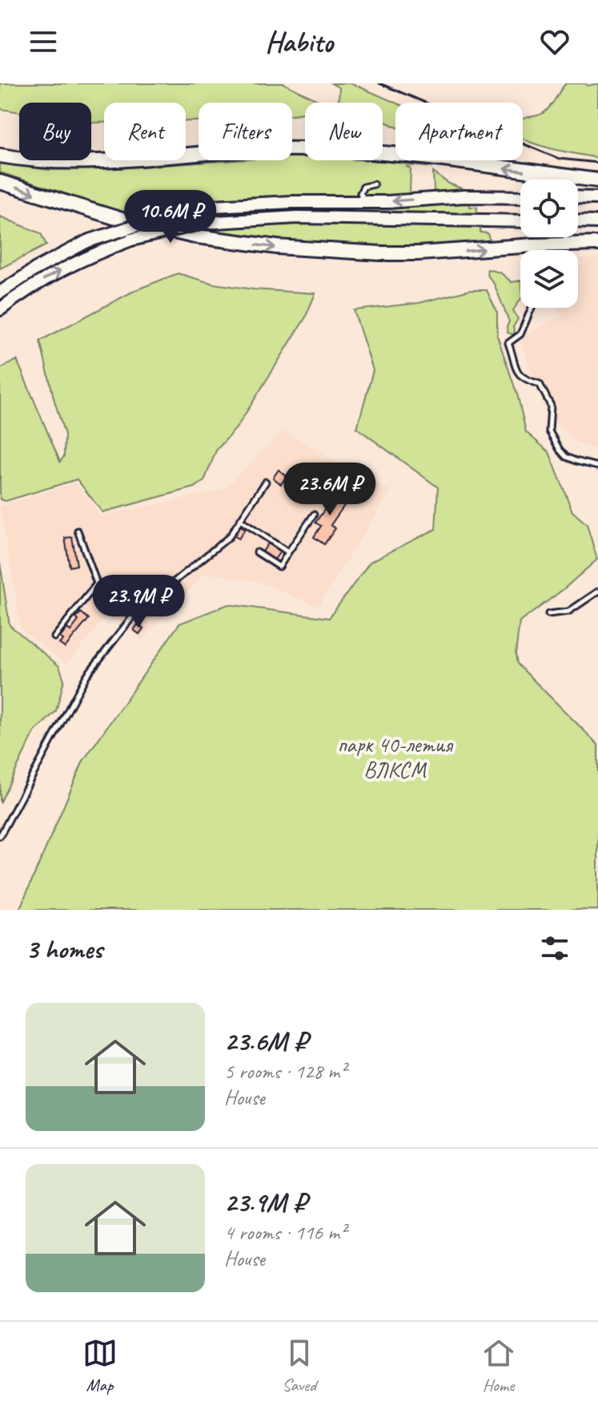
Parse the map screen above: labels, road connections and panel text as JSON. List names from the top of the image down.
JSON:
{
  "parks": ["парк 40-летия ВЛКСМ"],
  "page": {
    "header": "Habito",
    "chip": [
      "Buy",
      "Rent",
      "Filters",
      "New",
      "Apartment"
    ],
    "price": ["10.6M ₽", "23.6M ₽", "23.9M ₽"],
    "heading": "3 homes",
    "list": [
      {
        "name": "23.6M ₽",
        "note": "5 rooms · 128 m² · House"
      },
      {
        "name": "23.9M ₽",
        "note": "4 rooms · 116 m² · House"
      }
    ],
    "tabs": ["Map", "Saved", "Home"]
  }
}
